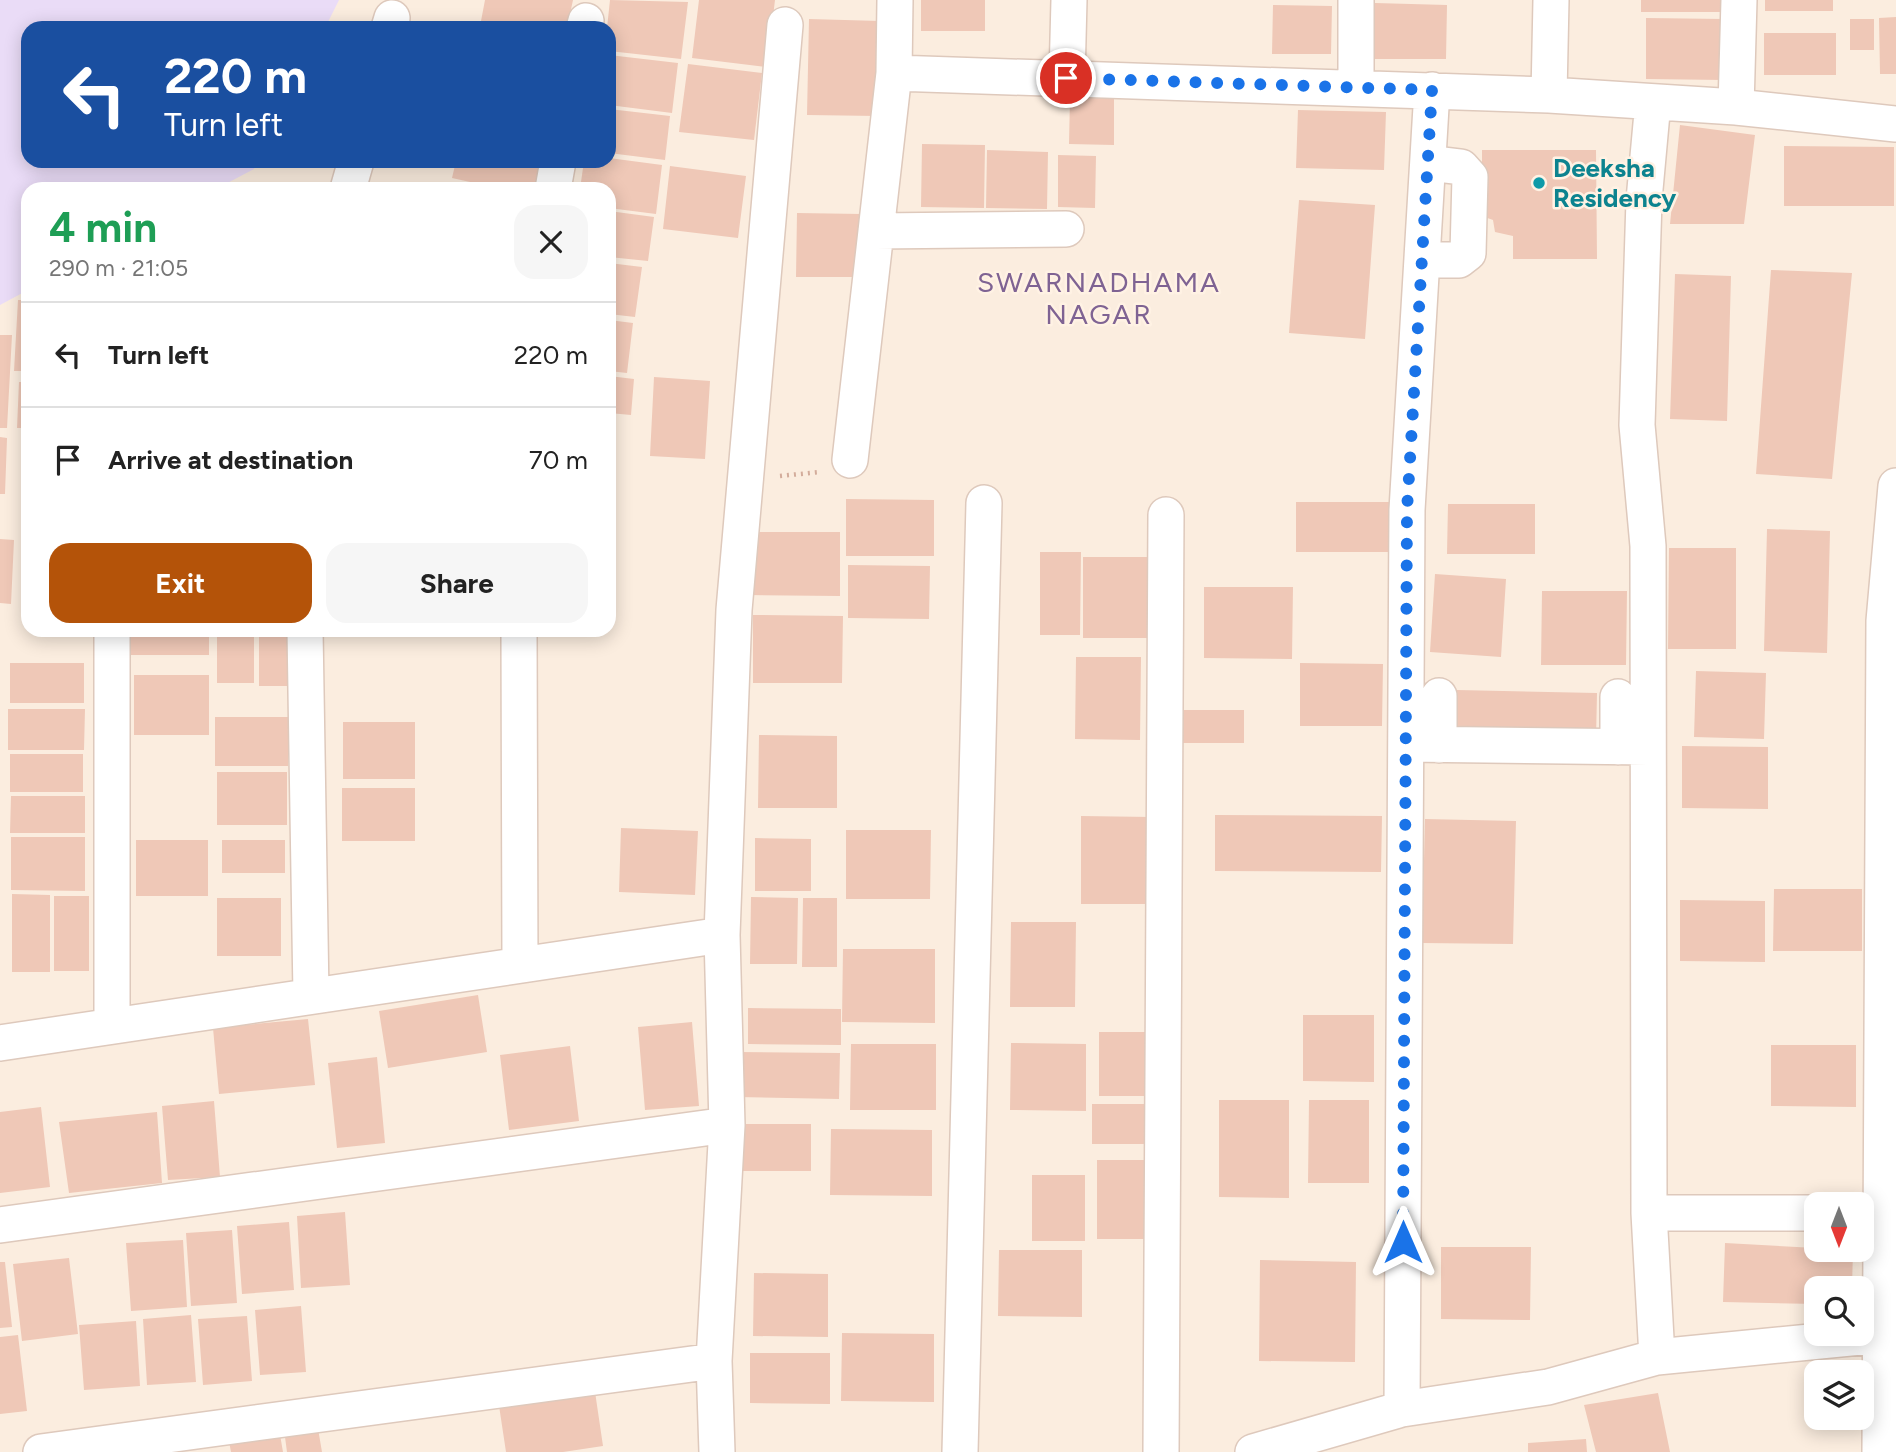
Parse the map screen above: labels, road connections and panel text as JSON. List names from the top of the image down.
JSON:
{
  "districts": ["SWARNADHAMA NAGAR"],
  "places": ["Deeksha Residency"],
  "north": "bottom",
  "page": {
    "turn": ["220 m", "Turn left"],
    "heading": ["4 min", "290 m · 21:05"],
    "list": [
      {
        "name": "Turn left",
        "value": "220 m"
      },
      {
        "name": "Arrive at destination",
        "value": "70 m"
      }
    ],
    "buttons": ["Exit", "Share"]
  }
}
